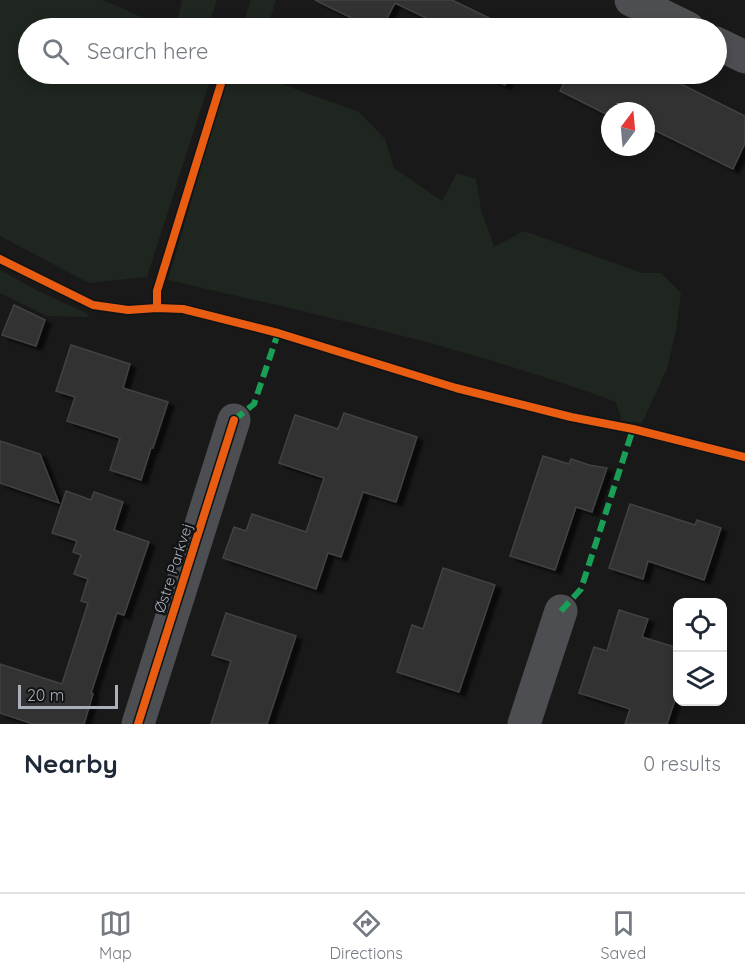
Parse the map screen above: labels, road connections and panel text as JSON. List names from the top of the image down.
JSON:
{
  "streets": {
    "street": ["Østre Parkvej"]
  },
  "scale_bar": "20 m",
  "north": "top",
  "page": {
    "search": "Search here",
    "scale": "20 m",
    "heading": ["Nearby", "0 results"],
    "nav": ["Map", "Directions", "Saved"]
  }
}
